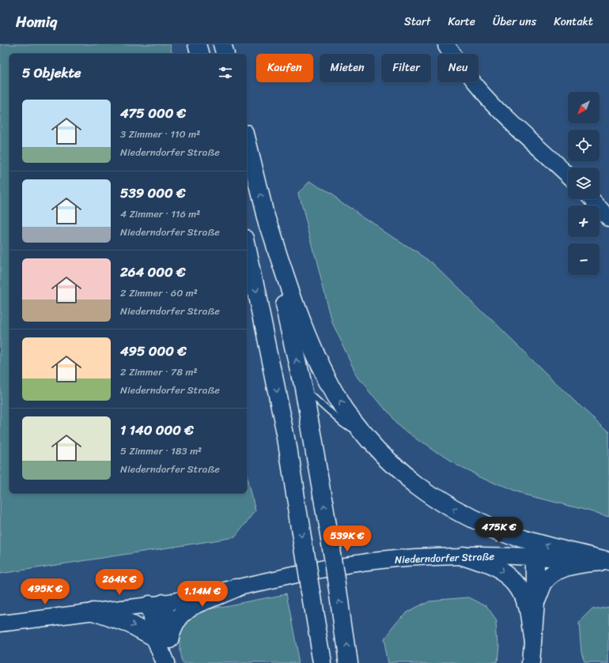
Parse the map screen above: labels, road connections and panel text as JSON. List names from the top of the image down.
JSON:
{
  "streets": {
    "main road": ["Niederndorfer Straße"]
  },
  "north": "bottom left",
  "page": {
    "header": "Homiq",
    "nav": [
      "Start",
      "Karte",
      "Über uns",
      "Kontakt"
    ],
    "chip": [
      "Kaufen",
      "Mieten",
      "Filter",
      "Neu"
    ],
    "heading": "5 Objekte",
    "map_buttons": ["+", "−"],
    "list": [
      {
        "name": "475 000 €",
        "note": "3 Zimmer · 110 m² · Niederndorfer Straße"
      },
      {
        "name": "539 000 €",
        "note": "4 Zimmer · 116 m² · Niederndorfer Straße"
      },
      {
        "name": "264 000 €",
        "note": "2 Zimmer · 60 m² · Niederndorfer Straße"
      },
      {
        "name": "495 000 €",
        "note": "2 Zimmer · 78 m² · Niederndorfer Straße"
      },
      {
        "name": "1 140 000 €",
        "note": "5 Zimmer · 183 m² · Niederndorfer Straße"
      }
    ],
    "price": [
      "475K €",
      "539K €",
      "264K €",
      "495K €",
      "1.14M €"
    ]
  }
}
